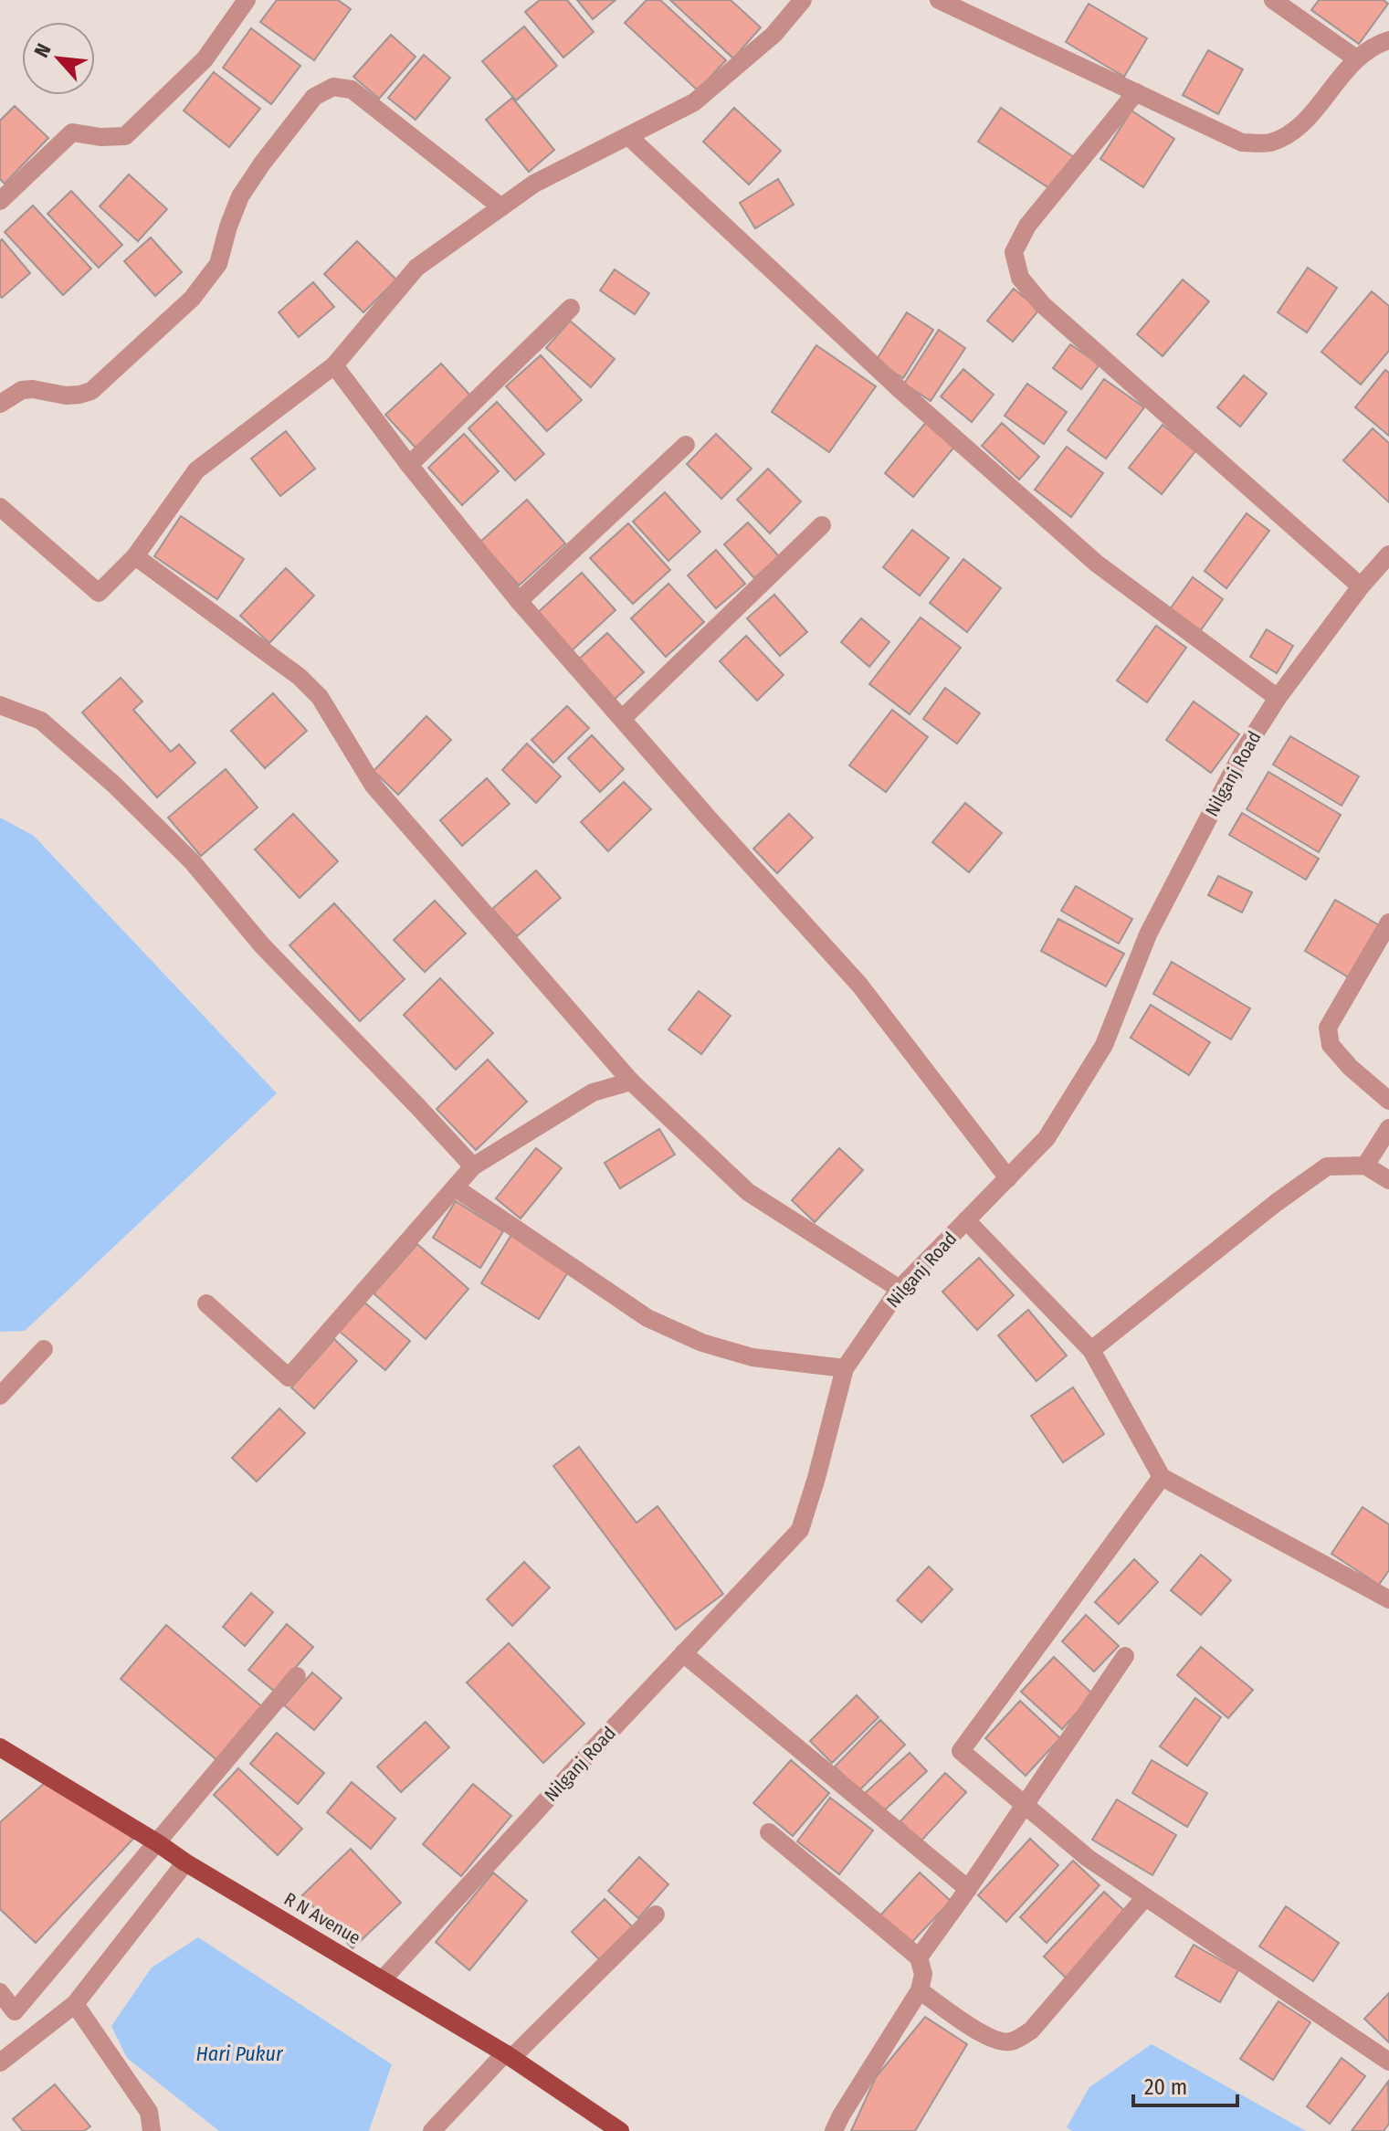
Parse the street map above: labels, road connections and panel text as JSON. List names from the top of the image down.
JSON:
{
  "streets": {
    "main road": ["R N Avenue"],
    "street": ["Nilganj Road"]
  },
  "crossings": [
    ["Nilganj Road", "R N Avenue"]
  ],
  "water": ["Hari Pukur"],
  "scale_bar": "20 m",
  "north": "top left"
}
